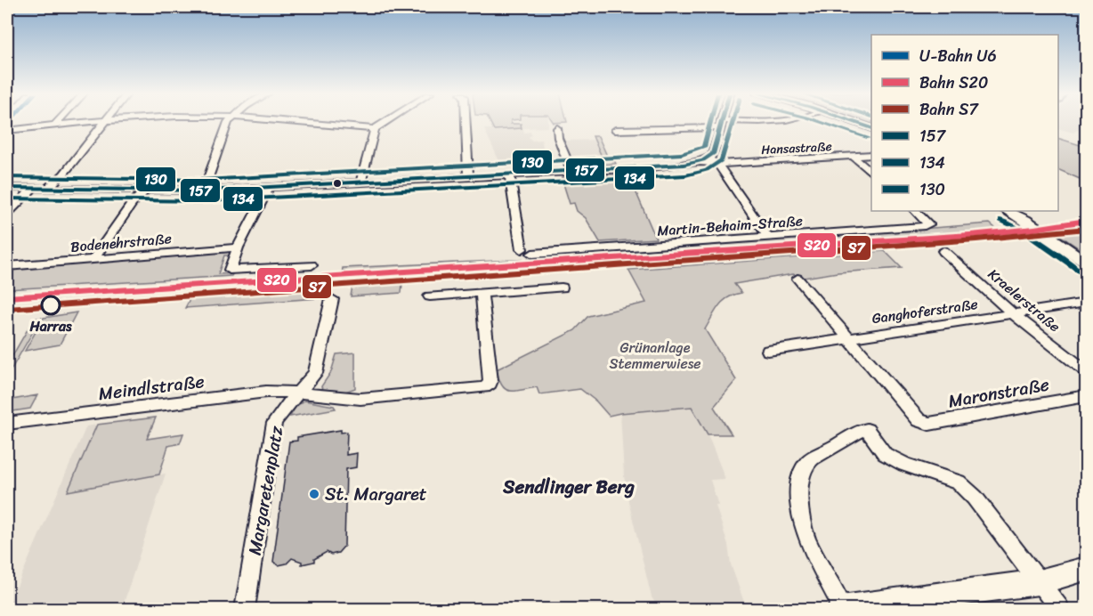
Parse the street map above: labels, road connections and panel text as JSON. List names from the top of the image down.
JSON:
{
  "streets": {
    "street": [
      "Hansastraße",
      "Martin-Behaim-Straße",
      "Bodenehrstraße",
      "Kraelerstraße",
      "Ganghoferstraße",
      "Meindlstraße",
      "Maronstraße",
      "Margaretenplatz"
    ]
  },
  "crossings": [
    ["Kraelerstraße", "Ganghoferstraße"],
    ["Ganghoferstraße", "Maronstraße"],
    ["Meindlstraße", "Margaretenplatz"]
  ],
  "districts": ["Sendlinger Berg"],
  "parks": ["Grünanlage Stemmerwiese"],
  "places": ["Harras", "St. Margaret"],
  "lines": [
    "metro line U6",
    "transit line 157",
    "transit line 134",
    "transit line 130",
    "rail line S20",
    "rail line S7"
  ],
  "legend": [
    "U-Bahn U6",
    "Bahn S20",
    "Bahn S7",
    "157",
    "134",
    "130"
  ]
}
